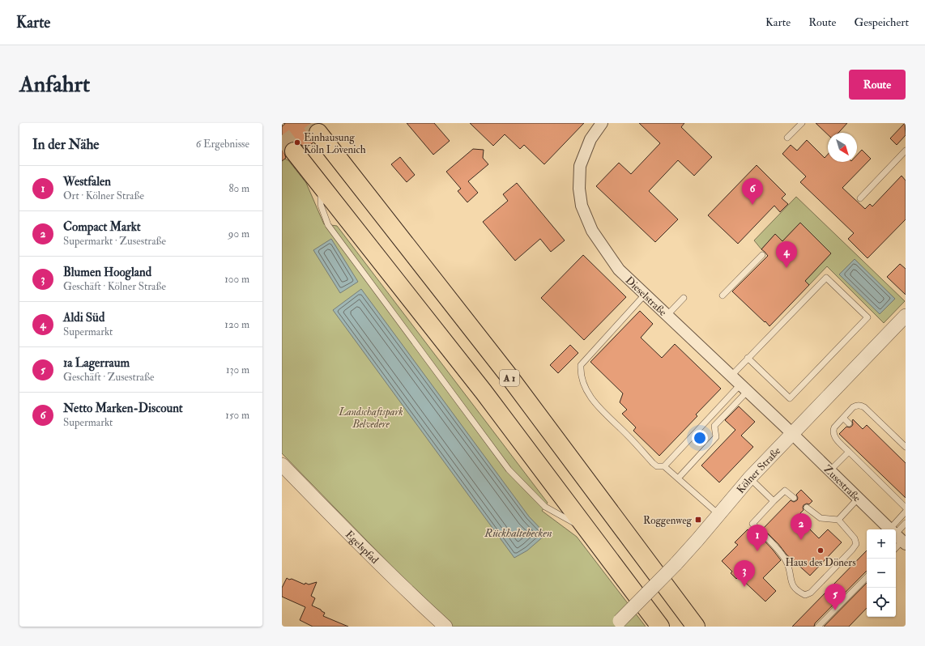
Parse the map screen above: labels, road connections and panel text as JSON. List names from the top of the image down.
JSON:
{
  "streets": {
    "highway": ["A 1"],
    "street": [
      "Dieselstraße",
      "Kölner Straße",
      "Zusestraße",
      "Egelspfad"
    ]
  },
  "crossings": [
    ["Dieselstraße", "Kölner Straße"],
    ["Dieselstraße", "Zusestraße"],
    ["Kölner Straße", "Zusestraße"]
  ],
  "water": ["Rückhaltebecken"],
  "parks": ["Landschaftspark Belvedere"],
  "places": {
    "other": ["Einhausung Köln Lövenich", "Haus des Döners"],
    "transit": ["Roggenweg"]
  },
  "north": "bottom right",
  "page": {
    "header": "Karte",
    "nav": ["Karte", "Route", "Gespeichert"],
    "buttons": "Route",
    "title": "Anfahrt",
    "heading": ["In der Nähe", "6 Ergebnisse"],
    "list": [
      {
        "mark": "1",
        "name": "Westfalen",
        "note": "Ort · Kölner Straße",
        "value": "80 m"
      },
      {
        "mark": "2",
        "name": "Compact Markt",
        "note": "Supermarkt · Zusestraße",
        "value": "90 m"
      },
      {
        "mark": "3",
        "name": "Blumen Hoogland",
        "note": "Geschäft · Kölner Straße",
        "value": "100 m"
      },
      {
        "mark": "4",
        "name": "Aldi Süd",
        "note": "Supermarkt",
        "value": "120 m"
      },
      {
        "mark": "5",
        "name": "1a Lagerraum",
        "note": "Geschäft · Zusestraße",
        "value": "130 m"
      },
      {
        "mark": "6",
        "name": "Netto Marken-Discount",
        "note": "Supermarkt",
        "value": "150 m"
      }
    ],
    "pins": [
      "6",
      "4",
      "2",
      "1",
      "3",
      "5"
    ],
    "map_buttons": ["+", "−"]
  }
}
